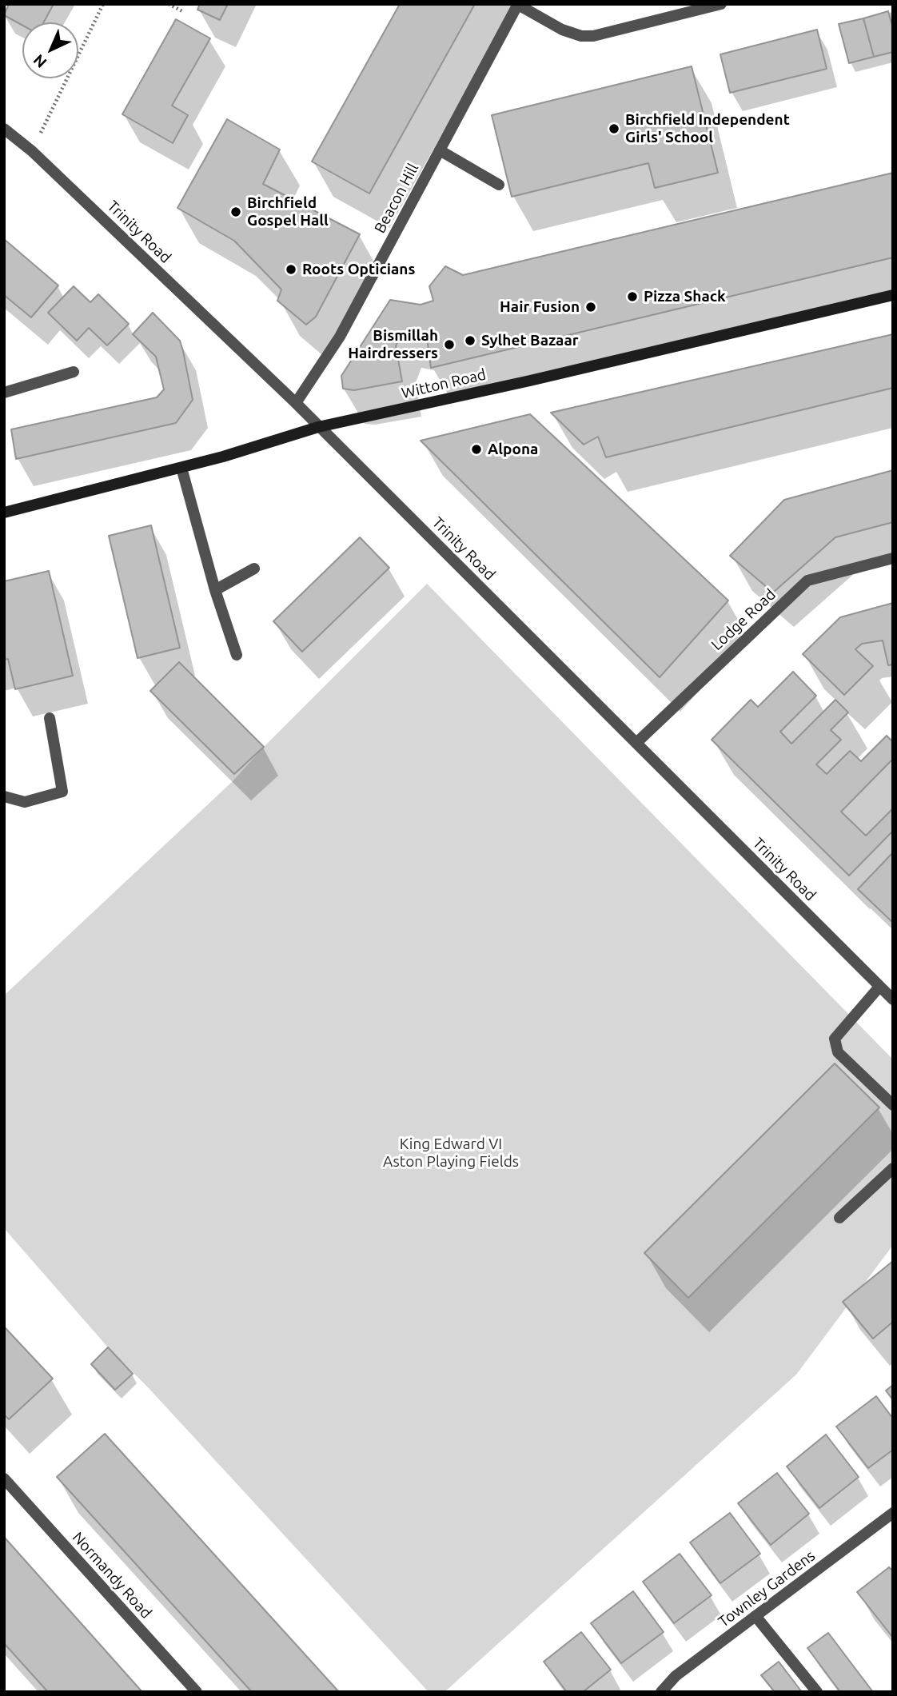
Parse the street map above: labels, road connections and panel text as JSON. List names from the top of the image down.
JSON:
{
  "streets": {
    "main road": ["Witton Road"],
    "street": [
      "Beacon Hill",
      "Trinity Road",
      "Lodge Road",
      "Normandy Road",
      "Townley Gardens"
    ]
  },
  "crossings": [
    ["Beacon Hill", "Trinity Road"],
    ["Trinity Road", "Witton Road"],
    ["Trinity Road", "Lodge Road"]
  ],
  "parks": ["King Edward VI Aston Playing Fields"],
  "places": [
    "Birchfield Independent Girls' School",
    "Birchfield Gospel Hall",
    "Roots Opticians",
    "Pizza Shack",
    "Hair Fusion",
    "Sylhet Bazaar",
    "Bismillah Hairdressers",
    "Alpona"
  ],
  "north": "bottom left"
}
